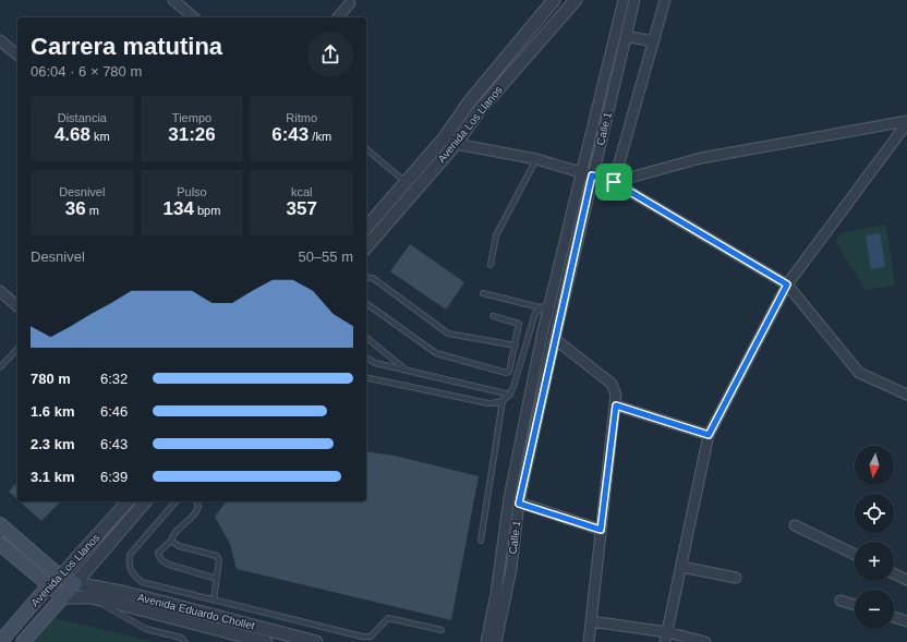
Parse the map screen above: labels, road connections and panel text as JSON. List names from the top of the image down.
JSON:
{
  "streets": {
    "main road": ["Avenida Los Llanos"],
    "street": ["Calle 1", "Avenida Eduardo Chollet"]
  },
  "crossings": [
    ["Avenida Los Llanos", "Avenida Eduardo Chollet"]
  ],
  "north": "bottom",
  "page": {
    "heading": ["Carrera matutina", "06:04 · 6 × 780 m"],
    "stats": [
      ["Distancia", "4.68 km"],
      ["Tiempo", "31:26"],
      ["Ritmo", "6:43 /km"],
      ["Desnivel", "36 m"],
      ["Pulso", "134 bpm"],
      ["kcal", "357"]
    ],
    "chart": ["Desnivel", "50–55 m"],
    "list": [
      {
        "name": "780 m",
        "note": "6:32"
      },
      {
        "name": "1.6 km",
        "note": "6:46"
      },
      {
        "name": "2.3 km",
        "note": "6:43"
      },
      {
        "name": "3.1 km",
        "note": "6:39"
      }
    ],
    "map_buttons": ["+", "−"]
  }
}
